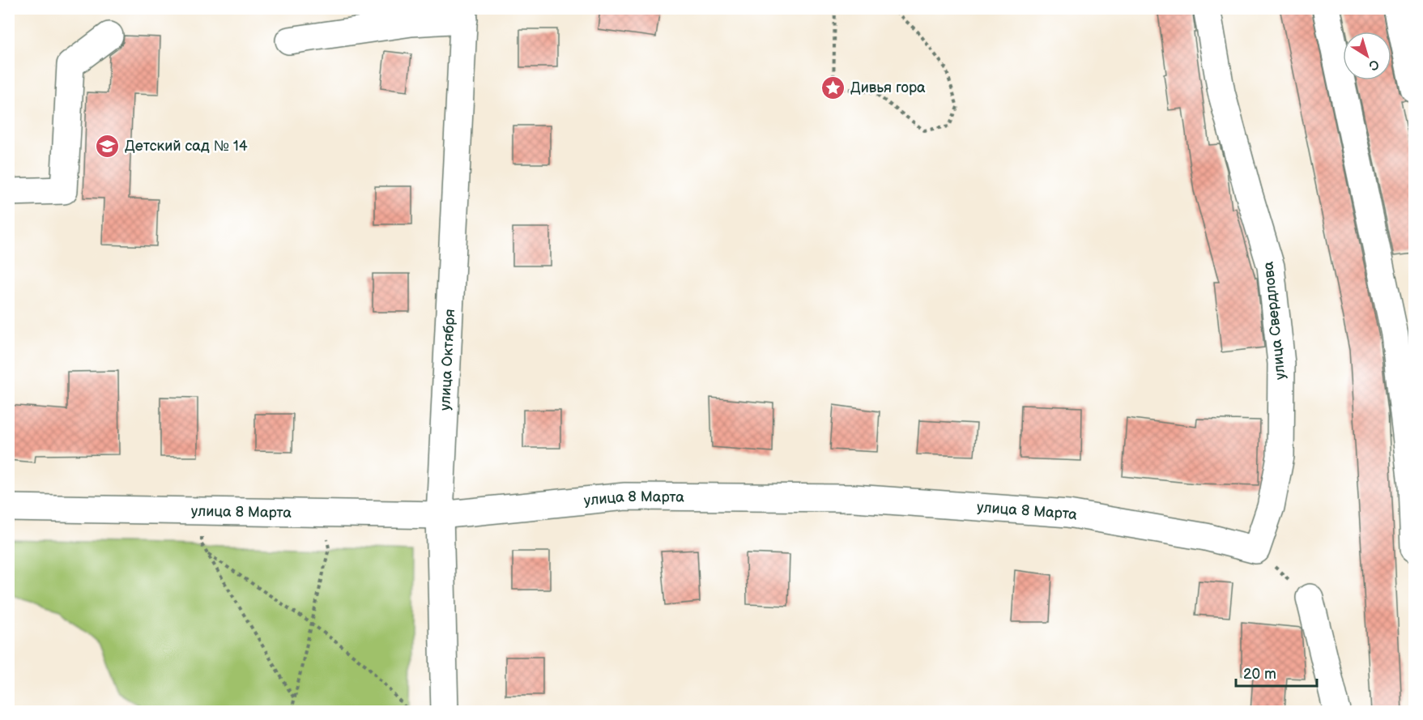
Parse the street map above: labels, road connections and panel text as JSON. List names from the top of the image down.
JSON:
{
  "streets": {
    "street": ["улица Свердлова", "улица Октября", "улица 8 Марта"]
  },
  "crossings": [
    ["улица Свердлова", "улица 8 Марта"],
    ["улица Октября", "улица 8 Марта"]
  ],
  "places": {
    "place": ["Дивья гора"],
    "school or university": ["Детский сад № 14"]
  },
  "scale_bar": "20 m",
  "north": "bottom right"
}
